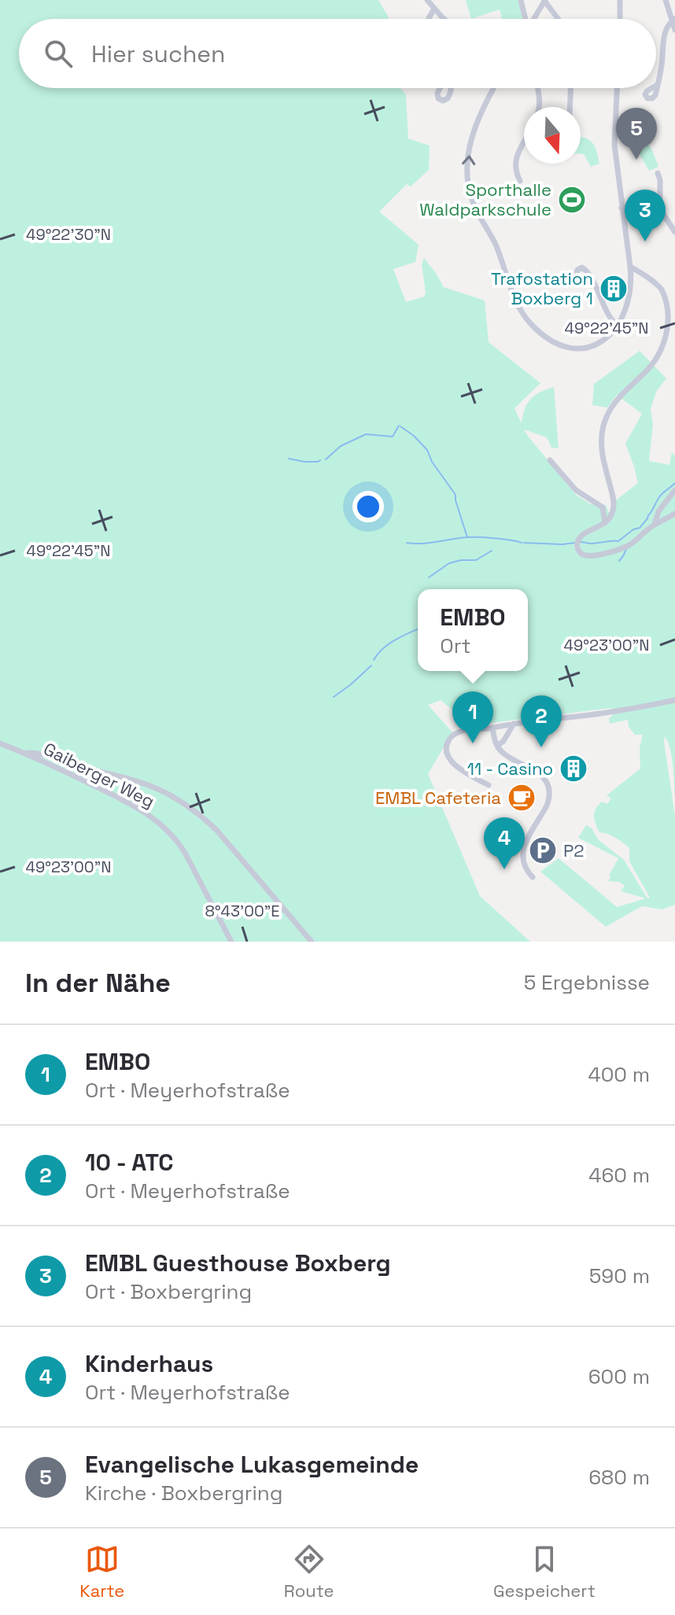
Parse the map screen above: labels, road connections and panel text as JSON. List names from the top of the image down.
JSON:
{
  "streets": {
    "street": ["Gaiberger Weg"]
  },
  "places": {
    "sports": ["Sporthalle Waldparkschule"],
    "building": ["Trafostation Boxberg 1", "11 - Casino"],
    "cafe": ["EMBL Cafeteria"],
    "parking": ["P2"]
  },
  "north": "bottom",
  "page": {
    "search": "Hier suchen",
    "pins": [
      "5",
      "3",
      "1",
      "2",
      "4"
    ],
    "popup": ["EMBO", "Ort"],
    "heading": ["In der Nähe", "5 Ergebnisse"],
    "list": [
      {
        "mark": "1",
        "name": "EMBO",
        "note": "Ort · Meyerhofstraße",
        "value": "400 m"
      },
      {
        "mark": "2",
        "name": "10 - ATC",
        "note": "Ort · Meyerhofstraße",
        "value": "460 m"
      },
      {
        "mark": "3",
        "name": "EMBL Guesthouse Boxberg",
        "note": "Ort · Boxbergring",
        "value": "590 m"
      },
      {
        "mark": "4",
        "name": "Kinderhaus",
        "note": "Ort · Meyerhofstraße",
        "value": "600 m"
      },
      {
        "mark": "5",
        "name": "Evangelische Lukasgemeinde",
        "note": "Kirche · Boxbergring",
        "value": "680 m"
      }
    ],
    "nav": ["Karte", "Route", "Gespeichert"]
  },
  "coordinates": [
    "49°22'30\"N",
    "49°22'45\"N",
    "49°23'00\"N",
    "8°43'00\"E"
  ]
}
